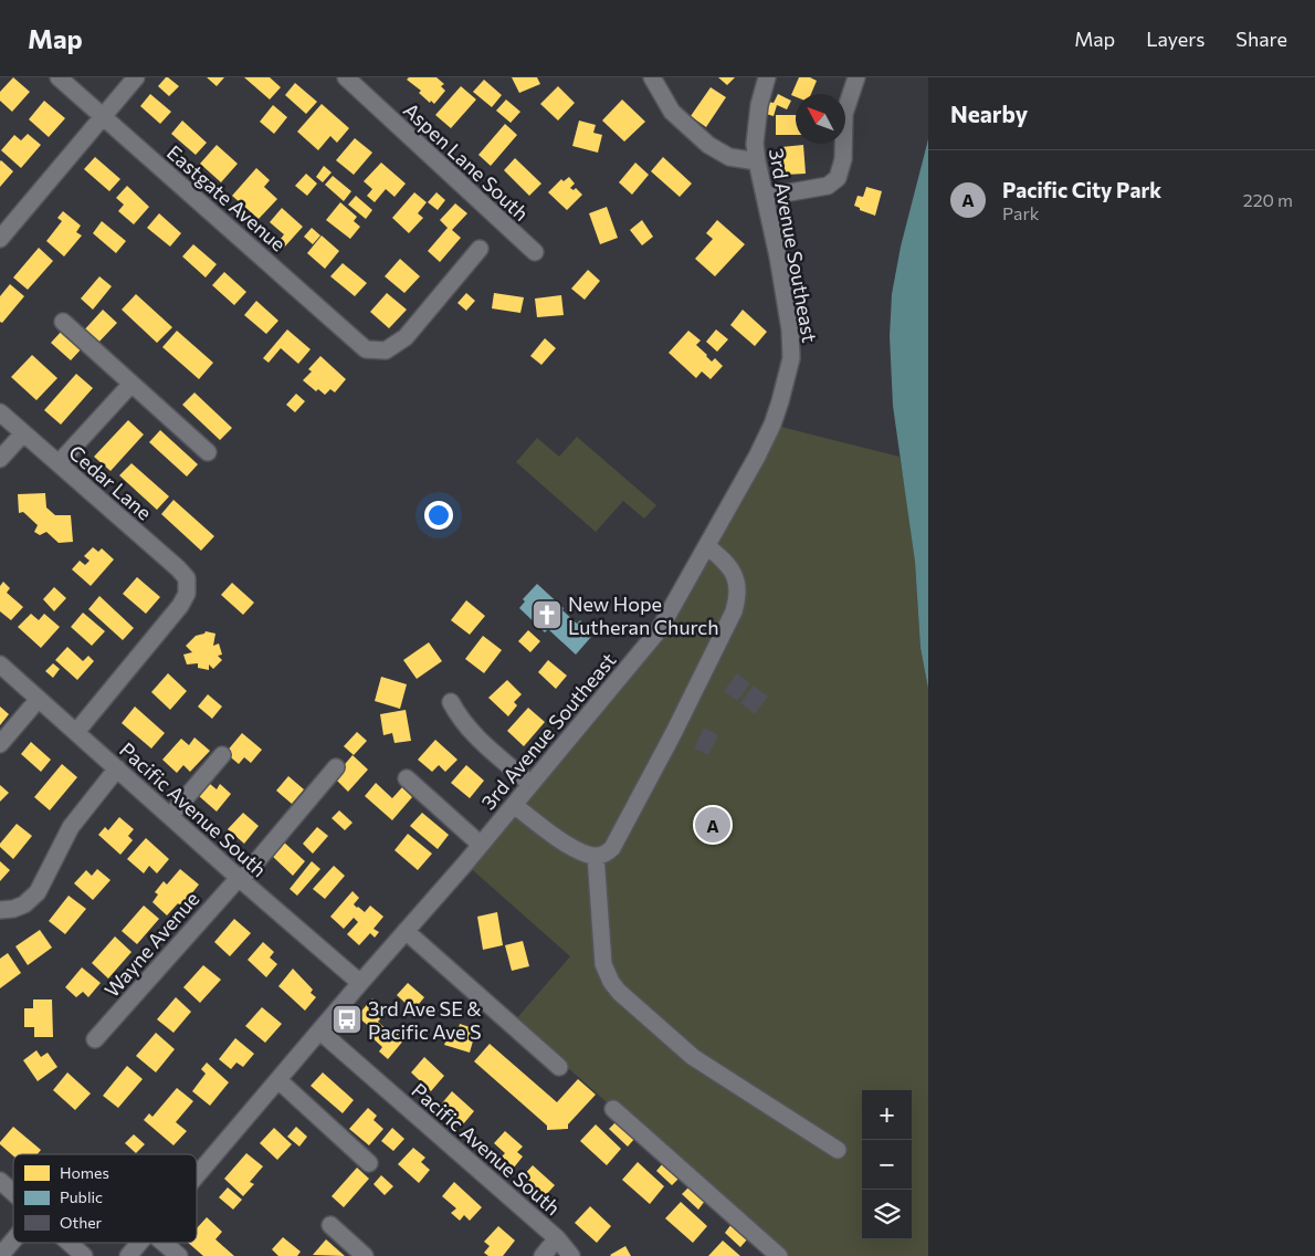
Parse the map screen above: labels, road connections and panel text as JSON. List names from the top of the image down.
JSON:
{
  "streets": {
    "street": [
      "Aspen Lane South",
      "Eastgate Avenue",
      "3rd Avenue Southeast",
      "Cedar Lane",
      "Pacific Avenue South",
      "Wayne Avenue"
    ]
  },
  "crossings": [
    ["3rd Avenue Southeast", "Pacific Avenue South"],
    ["Cedar Lane", "Pacific Avenue South"],
    ["Pacific Avenue South", "Wayne Avenue"]
  ],
  "places": {
    "church": ["New Hope Lutheran Church"],
    "bus stop": ["3rd Ave SE & Pacific Ave S"]
  },
  "legend": ["Homes", "Public", "Other"],
  "north": "top left",
  "page": {
    "header": "Map",
    "nav": ["Map", "Layers", "Share"],
    "heading": "Nearby",
    "list": [
      {
        "mark": "A",
        "name": "Pacific City Park",
        "note": "Park",
        "value": "220 m"
      }
    ],
    "pins": "A",
    "map_buttons": ["+", "−"]
  }
}
